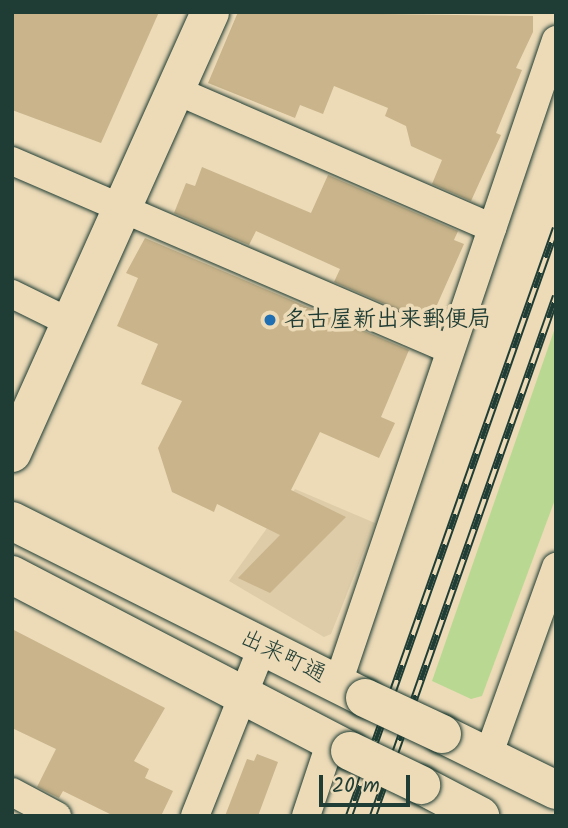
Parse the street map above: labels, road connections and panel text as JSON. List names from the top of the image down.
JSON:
{
  "streets": {
    "main road": ["出来町通"]
  },
  "places": ["名古屋新出来郵便局"],
  "scale_bar": "20 m"
}
